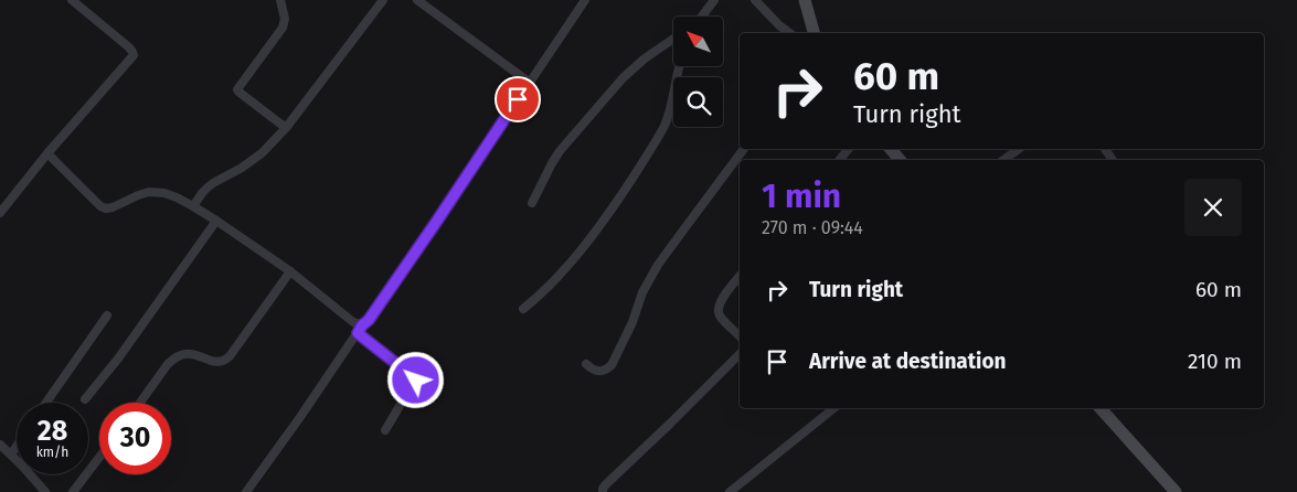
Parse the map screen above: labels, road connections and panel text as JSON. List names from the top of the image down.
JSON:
{
  "north": "top left",
  "page": {
    "turn": ["60 m", "Turn right"],
    "heading": ["1 min", "270 m · 09:44"],
    "list": [
      {
        "name": "Turn right",
        "value": "60 m"
      },
      {
        "name": "Arrive at destination",
        "value": "210 m"
      }
    ],
    "speed": "28 km/h",
    "limit": "30"
  }
}
